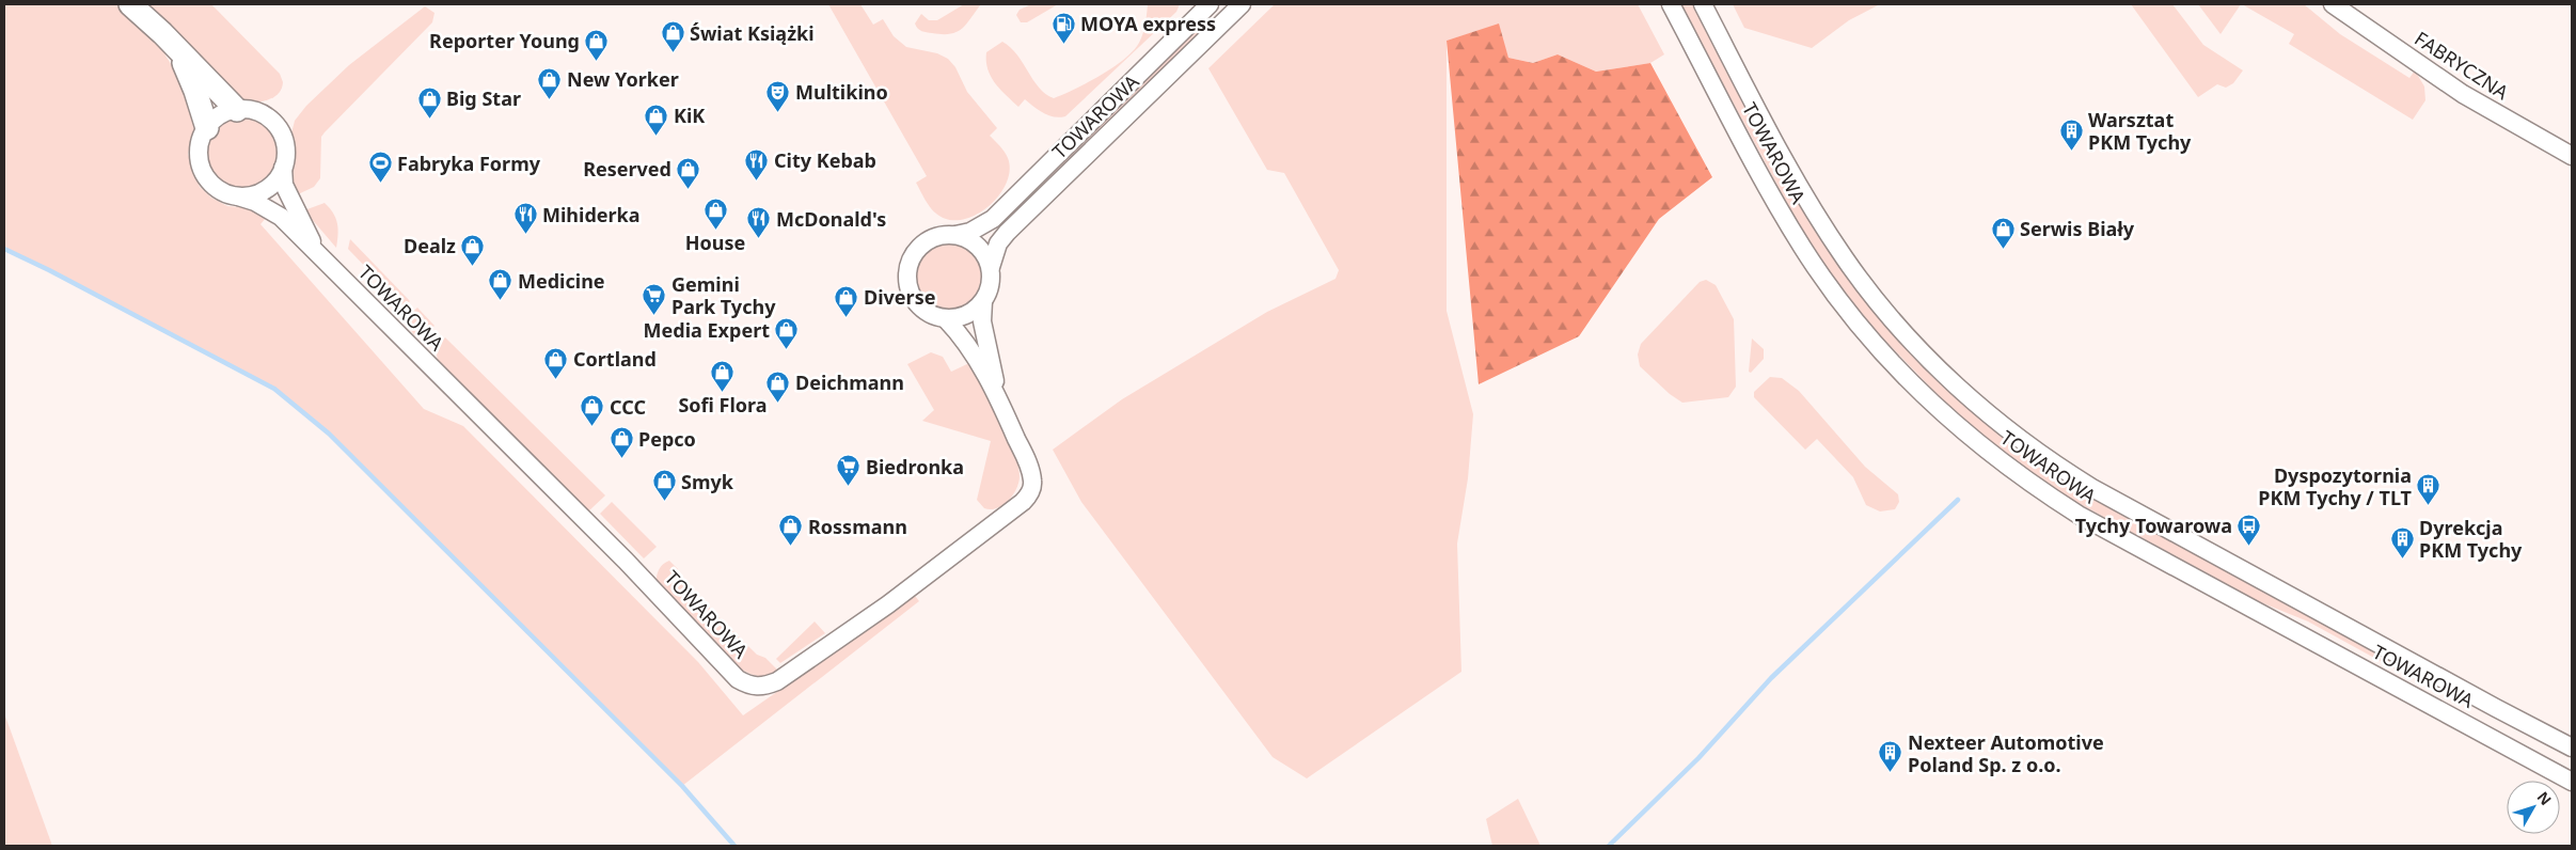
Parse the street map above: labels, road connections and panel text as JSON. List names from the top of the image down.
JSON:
{
  "streets": {
    "street": ["FABRYCZNA", "TOWAROWA"]
  },
  "places": {
    "fuel station": ["MOYA express"],
    "shop": [
      "Świat Książki",
      "Reporter Young",
      "New Yorker",
      "Big Star",
      "KiK",
      "Reserved",
      "House",
      "Serwis Biały",
      "Dealz",
      "Medicine",
      "Diverse",
      "Media Expert",
      "Cortland",
      "Sofi Flora",
      "Deichmann",
      "CCC",
      "Pepco",
      "Smyk",
      "Rossmann"
    ],
    "theatre": ["Multikino"],
    "building": [
      "Warsztat PKM Tychy",
      "Dyspozytornia PKM Tychy / TLT",
      "Dyrekcja PKM Tychy",
      "Nexteer Automotive Poland Sp. z o.o."
    ],
    "restaurant": ["City Kebab", "Mihiderka", "McDonald's"],
    "sports": ["Fabryka Formy"],
    "supermarket": ["Gemini Park Tychy", "Biedronka"],
    "bus stop": ["Tychy Towarowa"]
  },
  "north": "top right"
}
